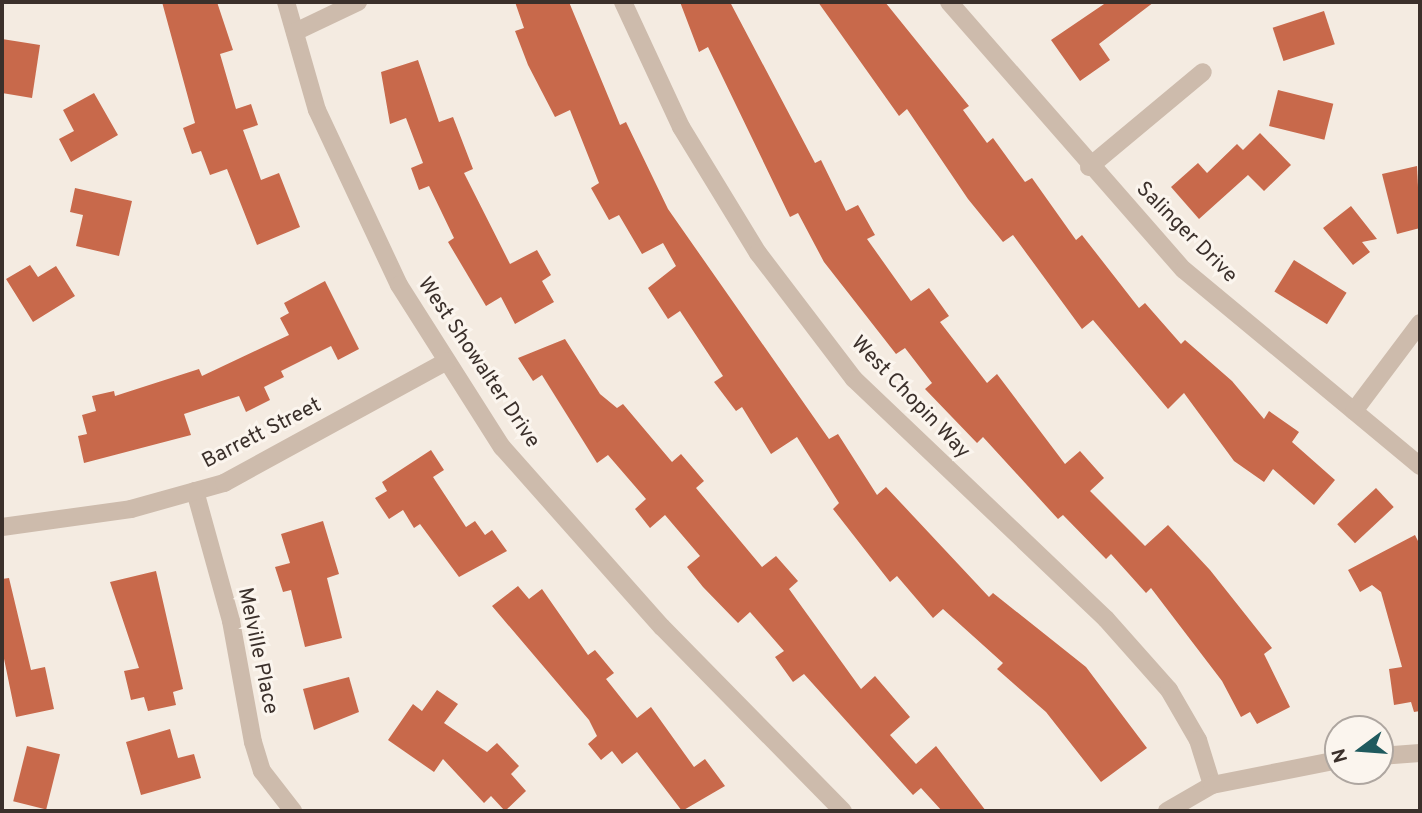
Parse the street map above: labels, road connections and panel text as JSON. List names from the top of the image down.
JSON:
{
  "streets": {
    "street": [
      "Salinger Drive",
      "West Showalter Drive",
      "West Chopin Way",
      "Barrett Street",
      "Melville Place"
    ]
  },
  "crossings": [
    ["West Showalter Drive", "Barrett Street"],
    ["Barrett Street", "Melville Place"]
  ],
  "north": "left"
}
